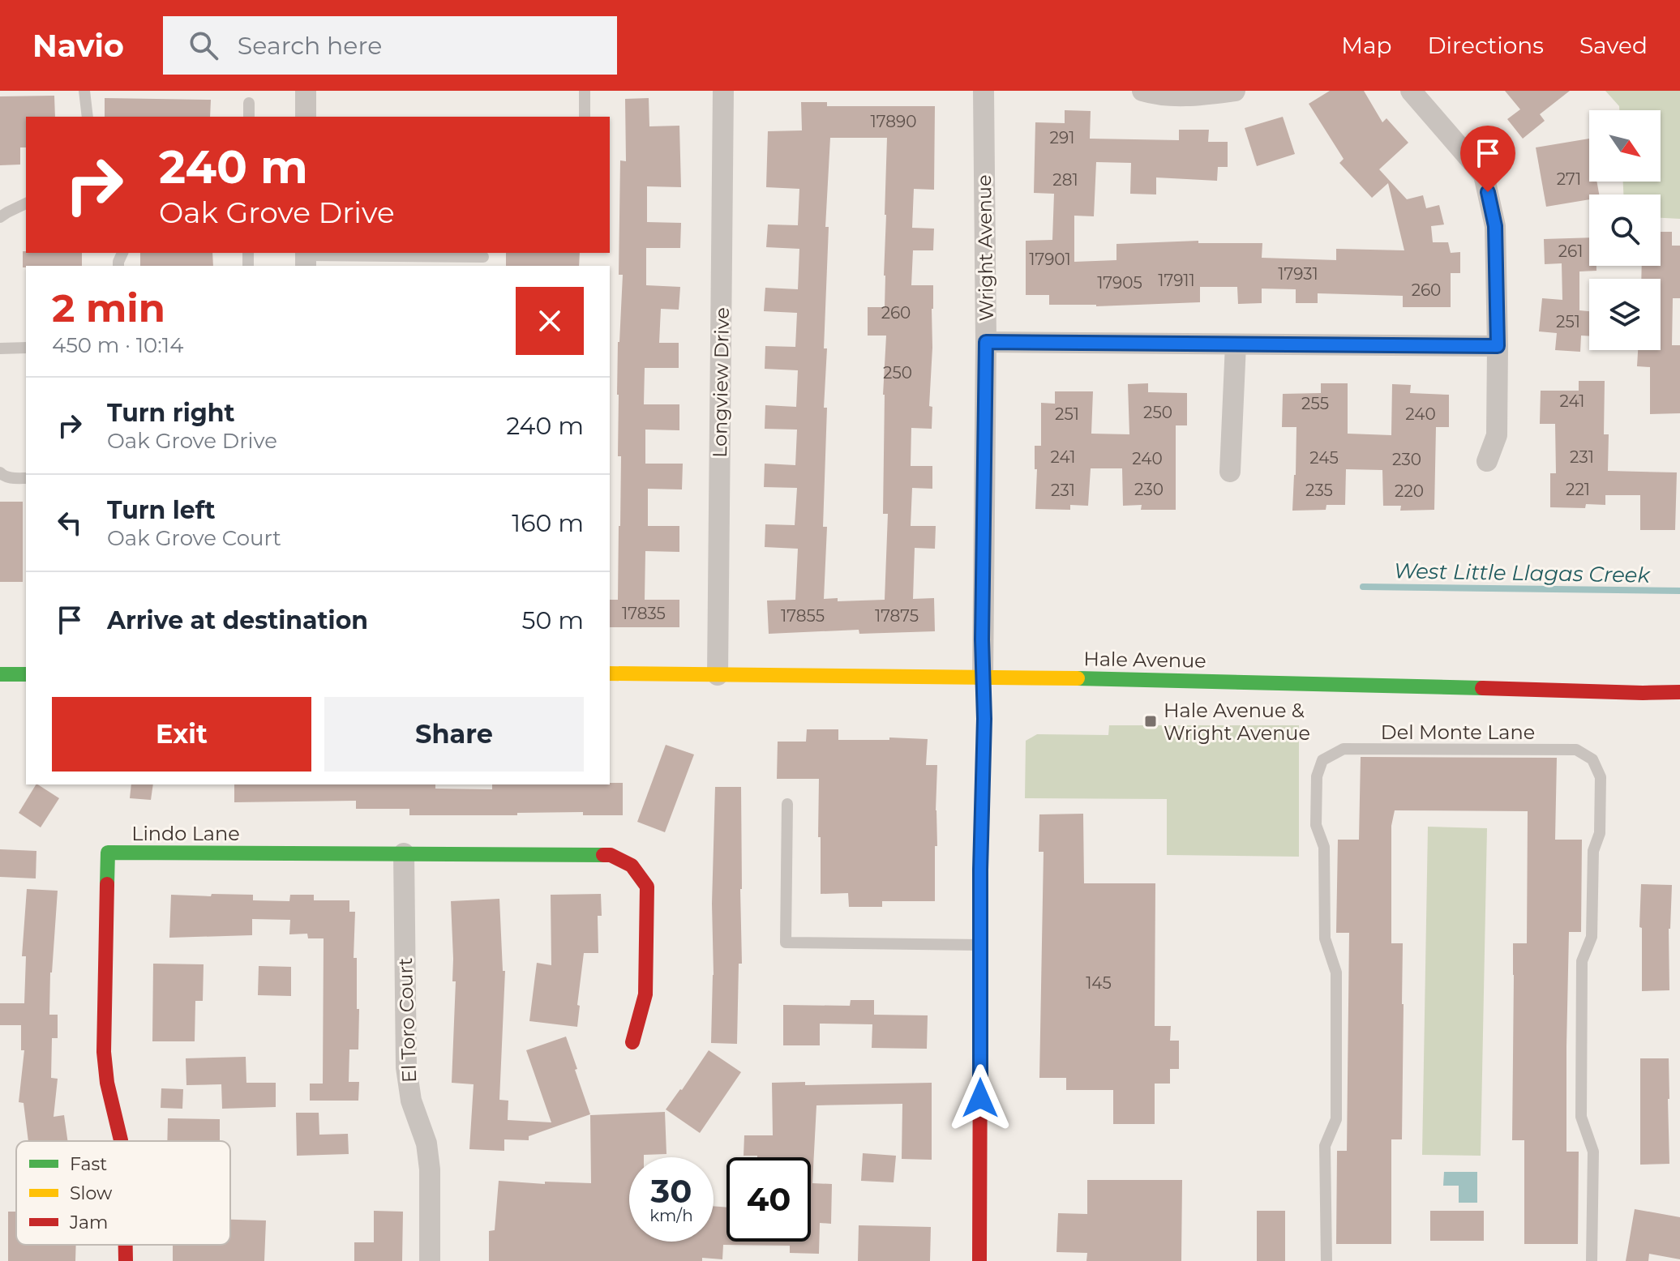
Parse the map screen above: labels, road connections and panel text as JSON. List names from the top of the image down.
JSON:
{
  "streets": {
    "street": [
      "Wright Avenue",
      "Longview Drive",
      "Hale Avenue",
      "Lindo Lane",
      "El Toro Court"
    ],
    "lane": ["Del Monte Lane"]
  },
  "crossings": [
    ["Wright Avenue", "Hale Avenue"],
    ["Longview Drive", "Hale Avenue"],
    ["Lindo Lane", "El Toro Court"]
  ],
  "water": ["West Little Llagas Creek"],
  "places": {
    "transit": ["Hale Avenue & Wright Avenue"]
  },
  "house_numbers": [
    "17890",
    "291",
    "271",
    "281",
    "261",
    "17901",
    "17931",
    "17911",
    "17905",
    "260",
    "260",
    "251",
    "250",
    "241",
    "255",
    "250",
    "251",
    "240",
    "241",
    "231",
    "245",
    "240",
    "230",
    "230",
    "221",
    "231",
    "235",
    "220",
    "17835",
    "17855",
    "17875",
    "145"
  ],
  "legend": ["Fast", "Slow", "Jam"],
  "north": "bottom right",
  "page": {
    "header": "Navio",
    "search": "Search here",
    "nav": ["Map", "Directions", "Saved"],
    "turn": ["240 m", "Oak Grove Drive"],
    "heading": ["2 min", "450 m · 10:14"],
    "list": [
      {
        "name": "Turn right",
        "note": "Oak Grove Drive",
        "value": "240 m"
      },
      {
        "name": "Turn left",
        "note": "Oak Grove Court",
        "value": "160 m"
      },
      {
        "name": "Arrive at destination",
        "value": "50 m"
      }
    ],
    "buttons": ["Exit", "Share"],
    "speed": "30 km/h",
    "limit": "40"
  }
}
